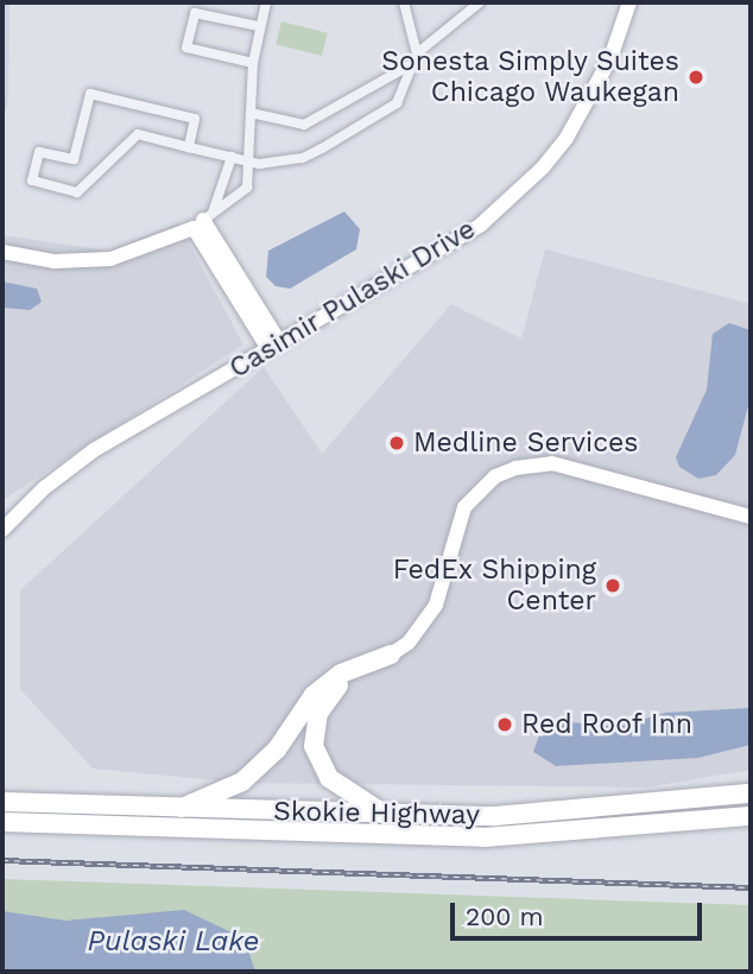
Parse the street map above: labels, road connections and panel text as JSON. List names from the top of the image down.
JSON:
{
  "streets": {
    "highway": ["Skokie Highway"],
    "street": ["Casimir Pulaski Drive"]
  },
  "water": ["Pulaski Lake"],
  "places": [
    "Sonesta Simply Suites Chicago Waukegan",
    "Medline Services",
    "FedEx Shipping Center",
    "Red Roof Inn"
  ],
  "scale_bar": "200 m"
}
